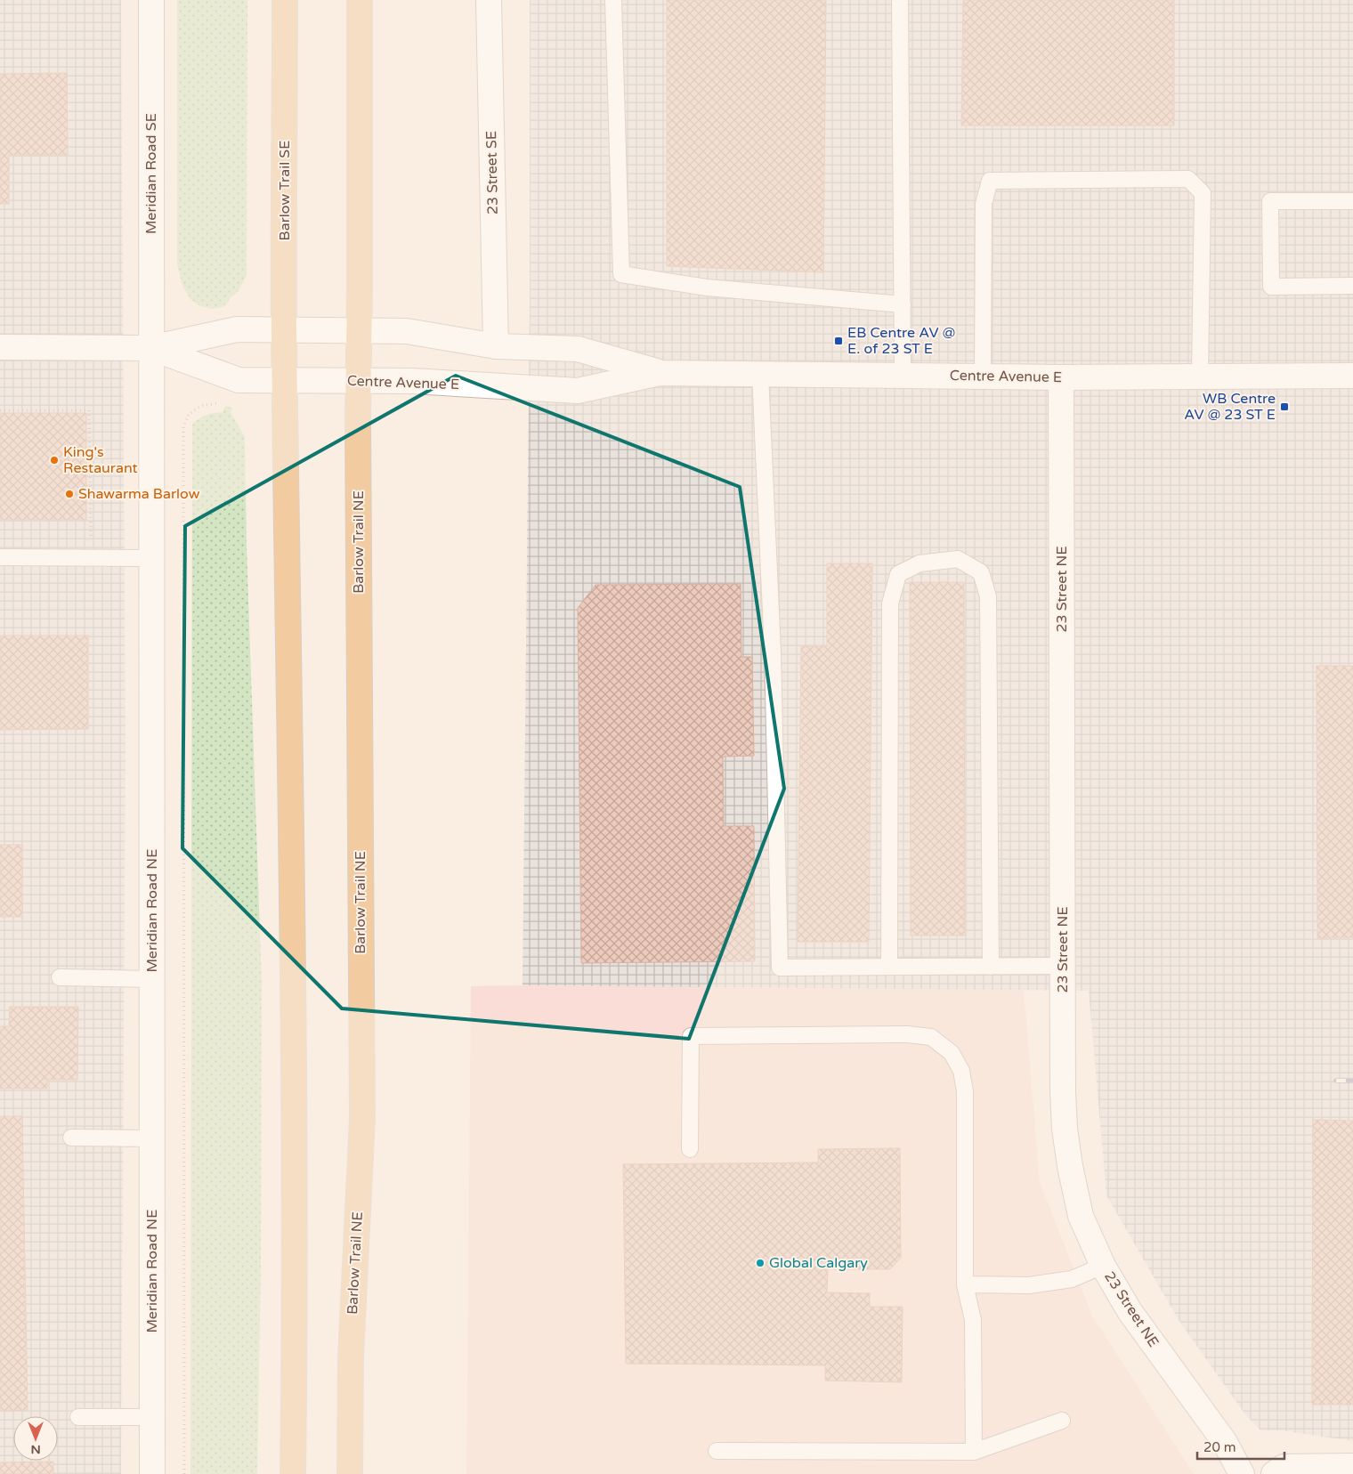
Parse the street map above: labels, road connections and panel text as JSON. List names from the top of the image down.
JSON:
{
  "streets": {
    "main road": ["Barlow Trail SE", "Barlow Trail NE"],
    "street": [
      "23 Street SE",
      "Meridian Road SE",
      "Centre Avenue E",
      "23 Street NE",
      "Meridian Road NE"
    ]
  },
  "crossings": [
    ["23 Street SE", "Centre Avenue E"],
    ["Meridian Road SE", "Centre Avenue E"],
    ["Meridian Road SE", "Meridian Road NE"],
    ["Barlow Trail SE", "Centre Avenue E"],
    ["Centre Avenue E", "Barlow Trail NE"],
    ["Centre Avenue E", "23 Street NE"],
    ["Centre Avenue E", "Meridian Road NE"]
  ],
  "places": {
    "transit": ["EB Centre AV @ E. of 23 ST E", "WB Centre AV @ 23 ST E"],
    "other": ["King's Restaurant", "Shawarma Barlow", "Global Calgary"]
  },
  "scale_bar": "20 m",
  "north": "bottom"
}
